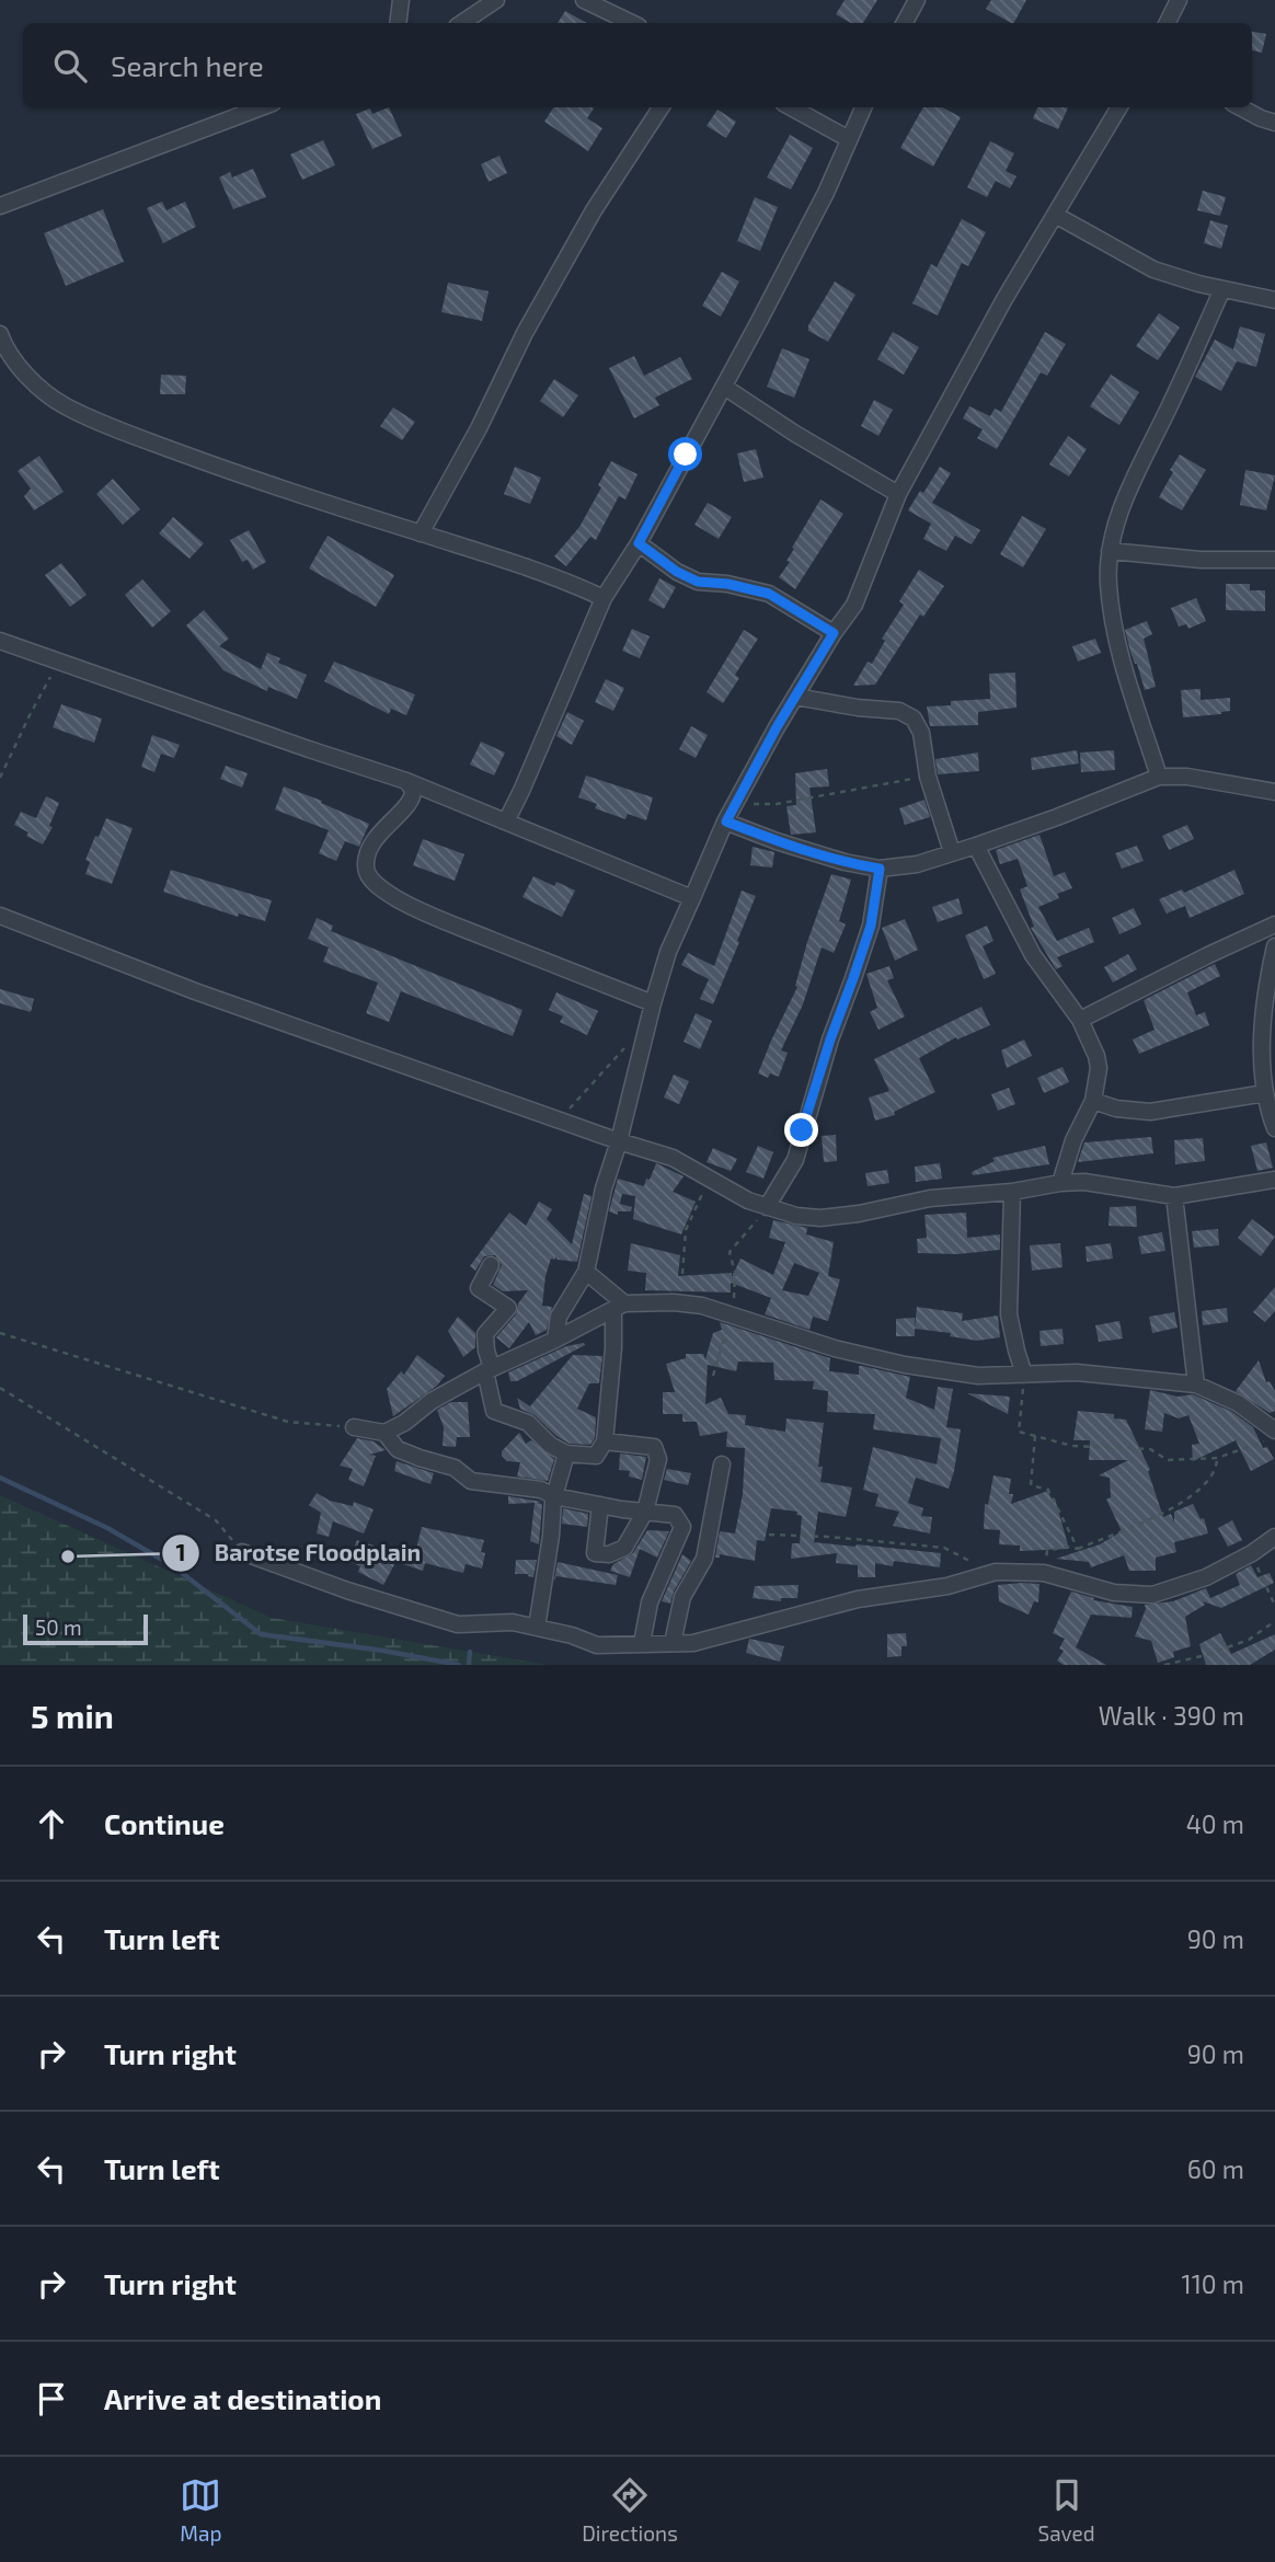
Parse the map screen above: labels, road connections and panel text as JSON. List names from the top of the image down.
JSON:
{
  "places": ["Barotse Floodplain"],
  "scale_bar": "50 m",
  "page": {
    "search": "Search here",
    "scale": "50 m",
    "heading": ["5 min", "Walk · 390 m"],
    "list": [
      ["Continue", "40 m"],
      ["Turn left", "90 m"],
      ["Turn right", "90 m"],
      ["Turn left", "60 m"],
      ["Turn right", "110 m"],
      "Arrive at destination"
    ],
    "nav": ["Map", "Directions", "Saved"]
  }
}
